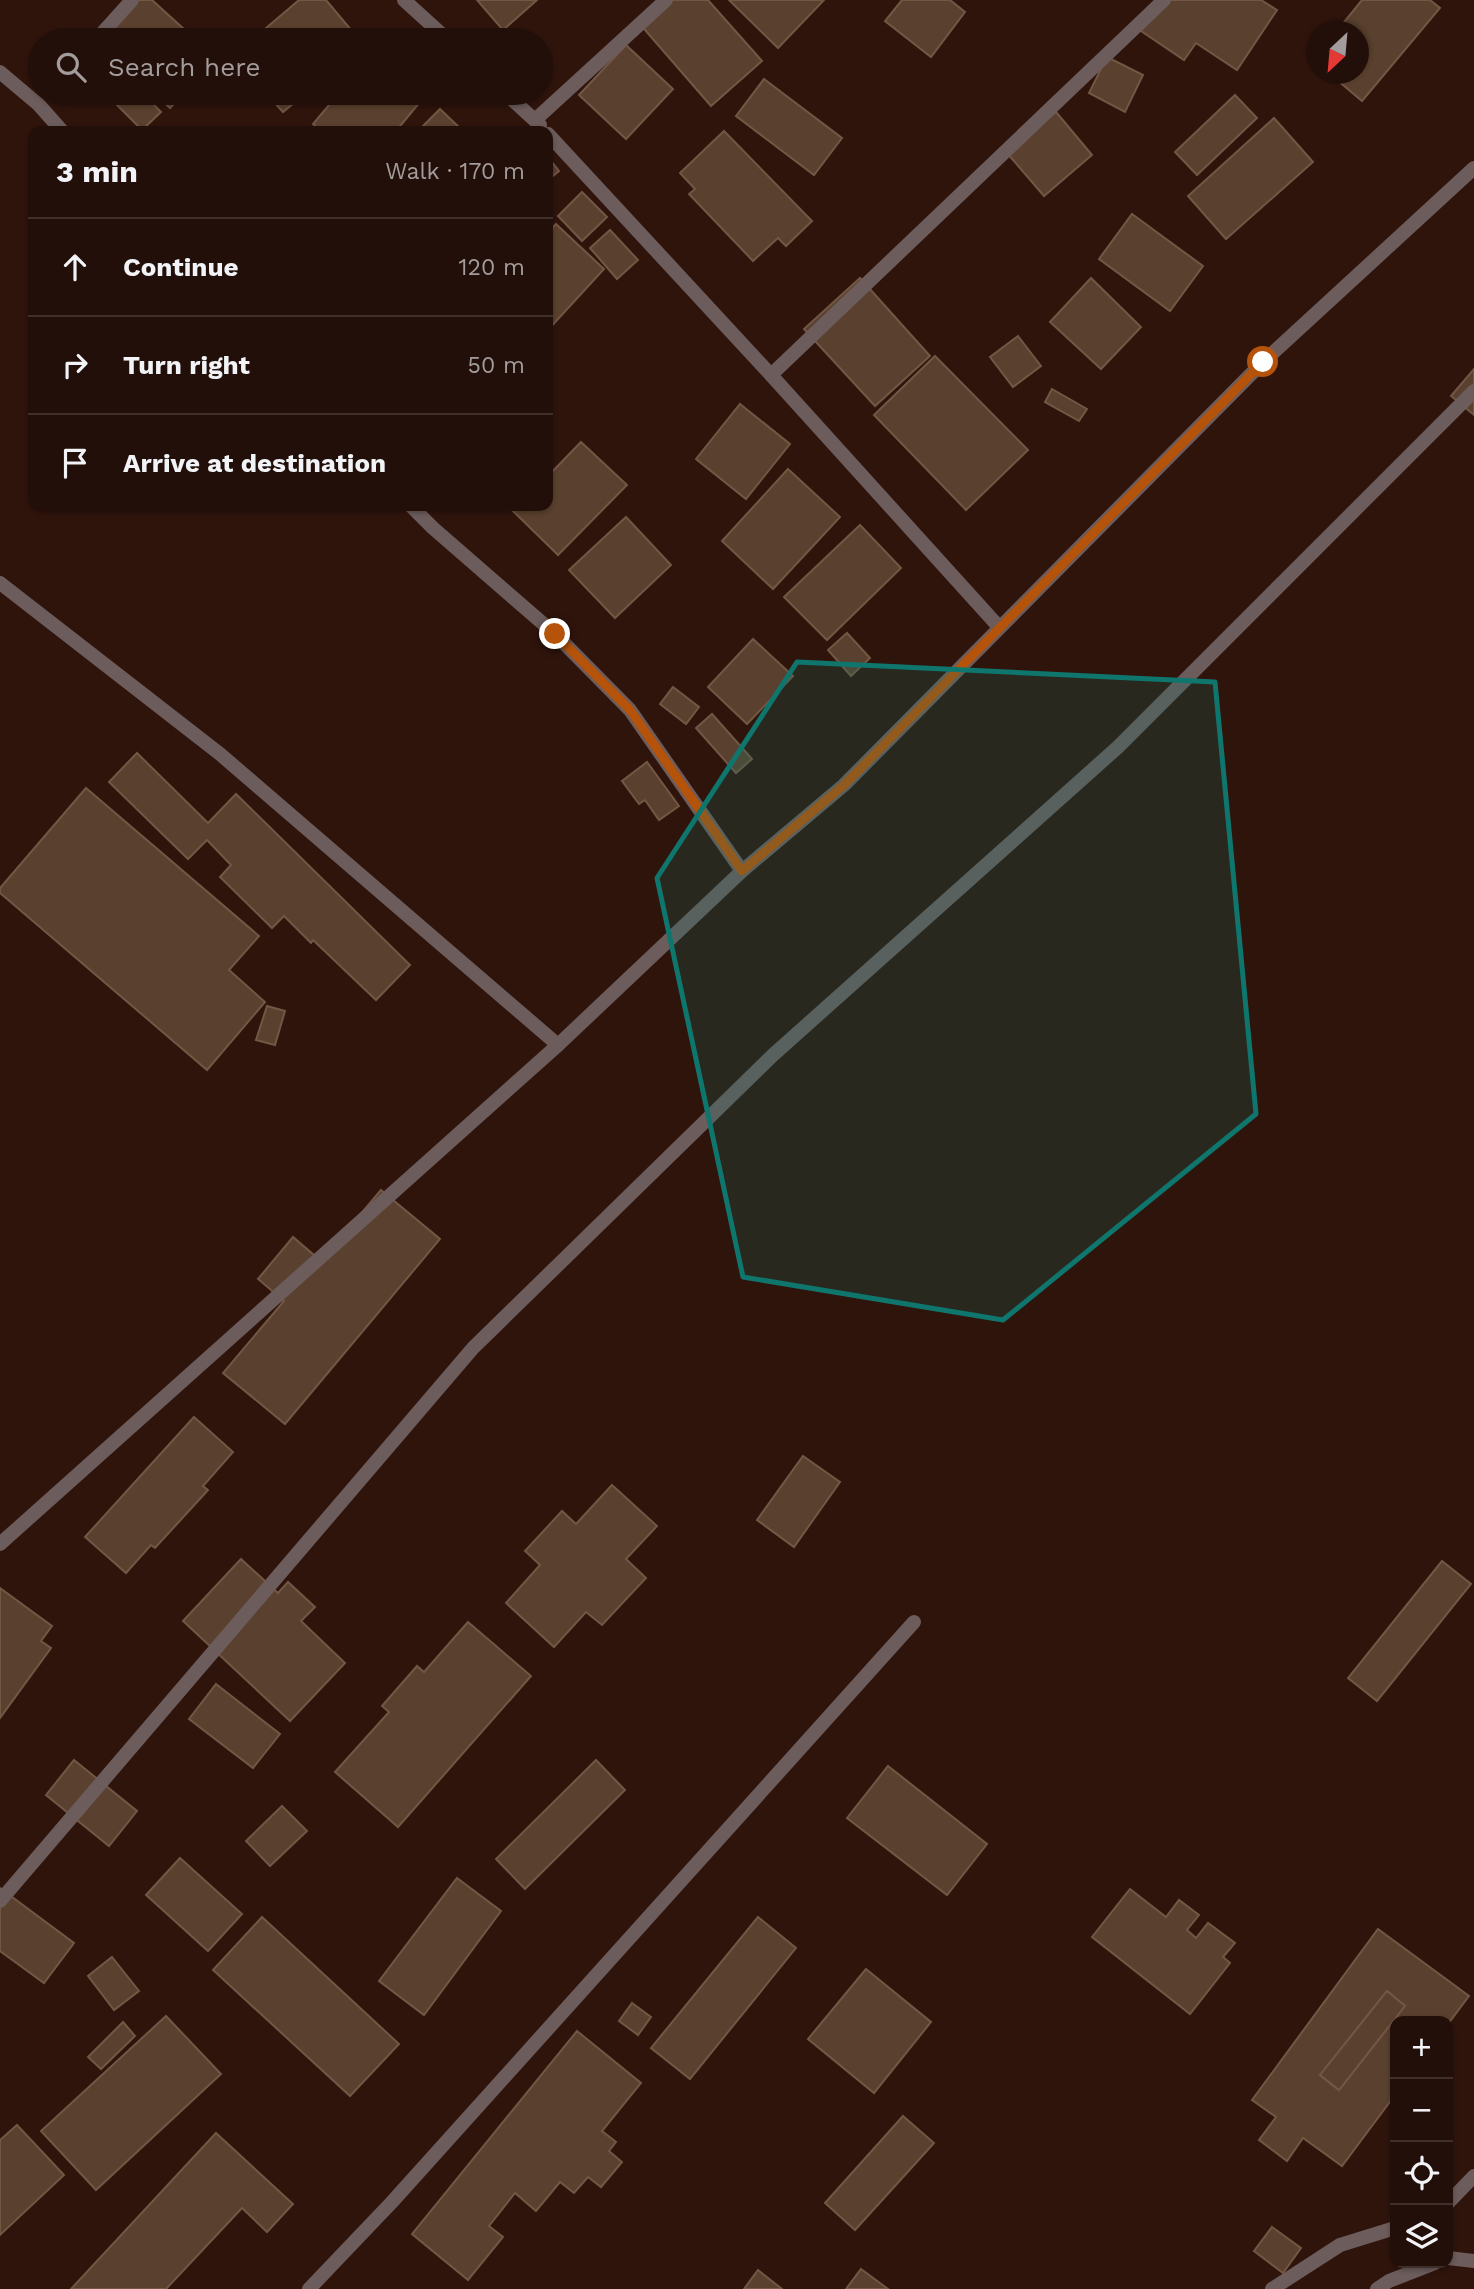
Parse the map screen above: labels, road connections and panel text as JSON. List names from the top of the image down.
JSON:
{
  "north": "bottom left",
  "page": {
    "search": "Search here",
    "heading": ["3 min", "Walk · 170 m"],
    "list": [
      ["Continue", "120 m"],
      ["Turn right", "50 m"],
      "Arrive at destination"
    ],
    "map_buttons": ["+", "−"]
  }
}
